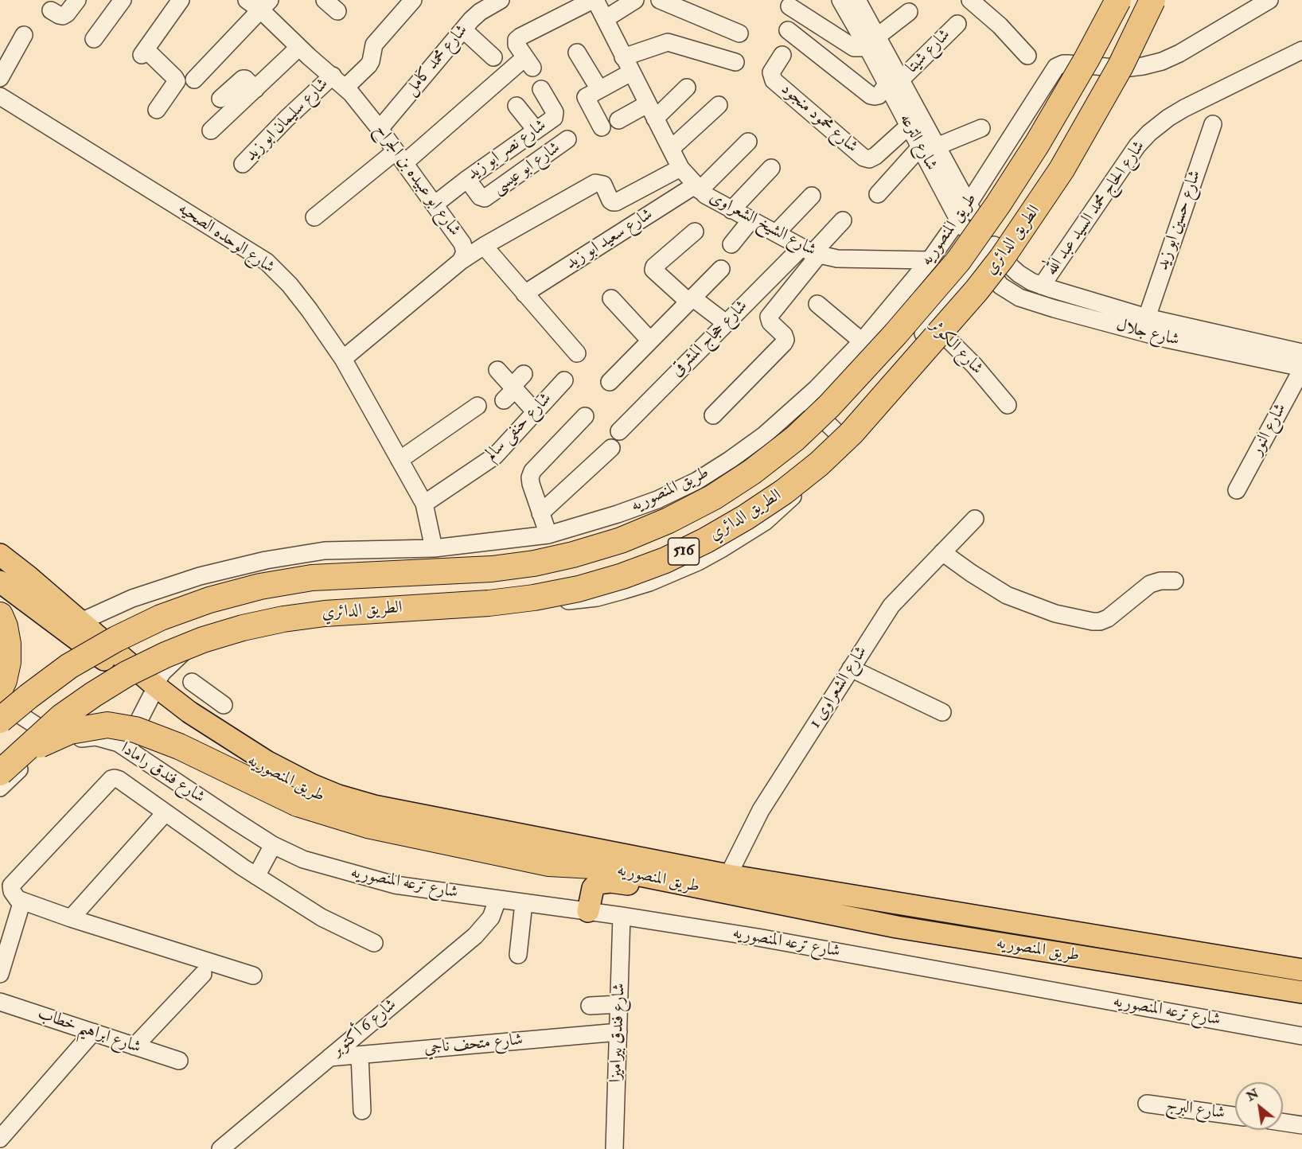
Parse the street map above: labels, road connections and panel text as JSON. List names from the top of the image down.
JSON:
{
  "streets": {
    "highway": ["الطريق الدائري", "516"],
    "main road": ["طريق المنصوريه"],
    "street": [
      "شارع شيتا",
      "شارع محمد كامل",
      "شارع محمود منجود",
      "شارع سليمان ابو زيد",
      "شارع الترعه",
      "شارع نصر ابو زيد",
      "شارع ابو عيسى",
      "شارع ابو عبيده بن الجراح",
      "شارع الحاج محمد السيد عبد الله",
      "شارع حسين ابو زيد",
      "شارع الشيخ الشعراوى",
      "شارع الوحده الصحيه",
      "شارع سعيد ابو زيد",
      "شارع جلال",
      "شارع حجاج المشرقى",
      "شارع الكوثر",
      "شارع حنفى سالم",
      "شارع النور",
      "شارع الشعراوى 1",
      "شارع فندق رامادا",
      "شارع ترعه المنصوريه",
      "شارع 6 أكتوبر",
      "شارع ابراهيم خطاب",
      "شارع فندق بيراميزا",
      "شارع متحف ناجي",
      "شارع البرج"
    ]
  },
  "crossings": [
    ["شارع شيتا", "شارع الترعه"],
    ["شارع محمد كامل", "شارع ابو عبيده بن الجراح"],
    ["شارع محمود منجود", "شارع الترعه"],
    ["شارع سليمان ابو زيد", "شارع ابو عبيده بن الجراح"],
    ["شارع الترعه", "طريق المنصوريه"],
    ["شارع الترعه", "شارع جلال"],
    ["شارع نصر ابو زيد", "شارع ابو عيسى"],
    ["شارع نصر ابو زيد", "شارع ابو عبيده بن الجراح"],
    ["شارع ابو عبيده بن الجراح", "شارع الوحده الصحيه"],
    ["شارع الحاج محمد السيد عبد الله", "شارع جلال"],
    ["شارع حسين ابو زيد", "شارع جلال"],
    ["شارع الشيخ الشعراوى", "طريق المنصوريه"],
    ["شارع الشيخ الشعراوى", "شارع سعيد ابو زيد"],
    ["شارع الشيخ الشعراوى", "شارع حجاج المشرقى"],
    ["طريق المنصوريه", "شارع الوحده الصحيه"],
    ["طريق المنصوريه", "شارع الكوثر"],
    ["طريق المنصوريه", "شارع الشعراوى 1"],
    ["شارع الوحده الصحيه", "شارع حنفى سالم"],
    ["شارع جلال", "شارع النور"],
    ["شارع فندق رامادا", "شارع ترعه المنصوريه"],
    ["شارع ترعه المنصوريه", "شارع 6 أكتوبر"],
    ["شارع ترعه المنصوريه", "شارع فندق بيراميزا"],
    ["شارع 6 أكتوبر", "شارع متحف ناجي"],
    ["شارع فندق بيراميزا", "شارع متحف ناجي"]
  ],
  "north": "top left"
}
